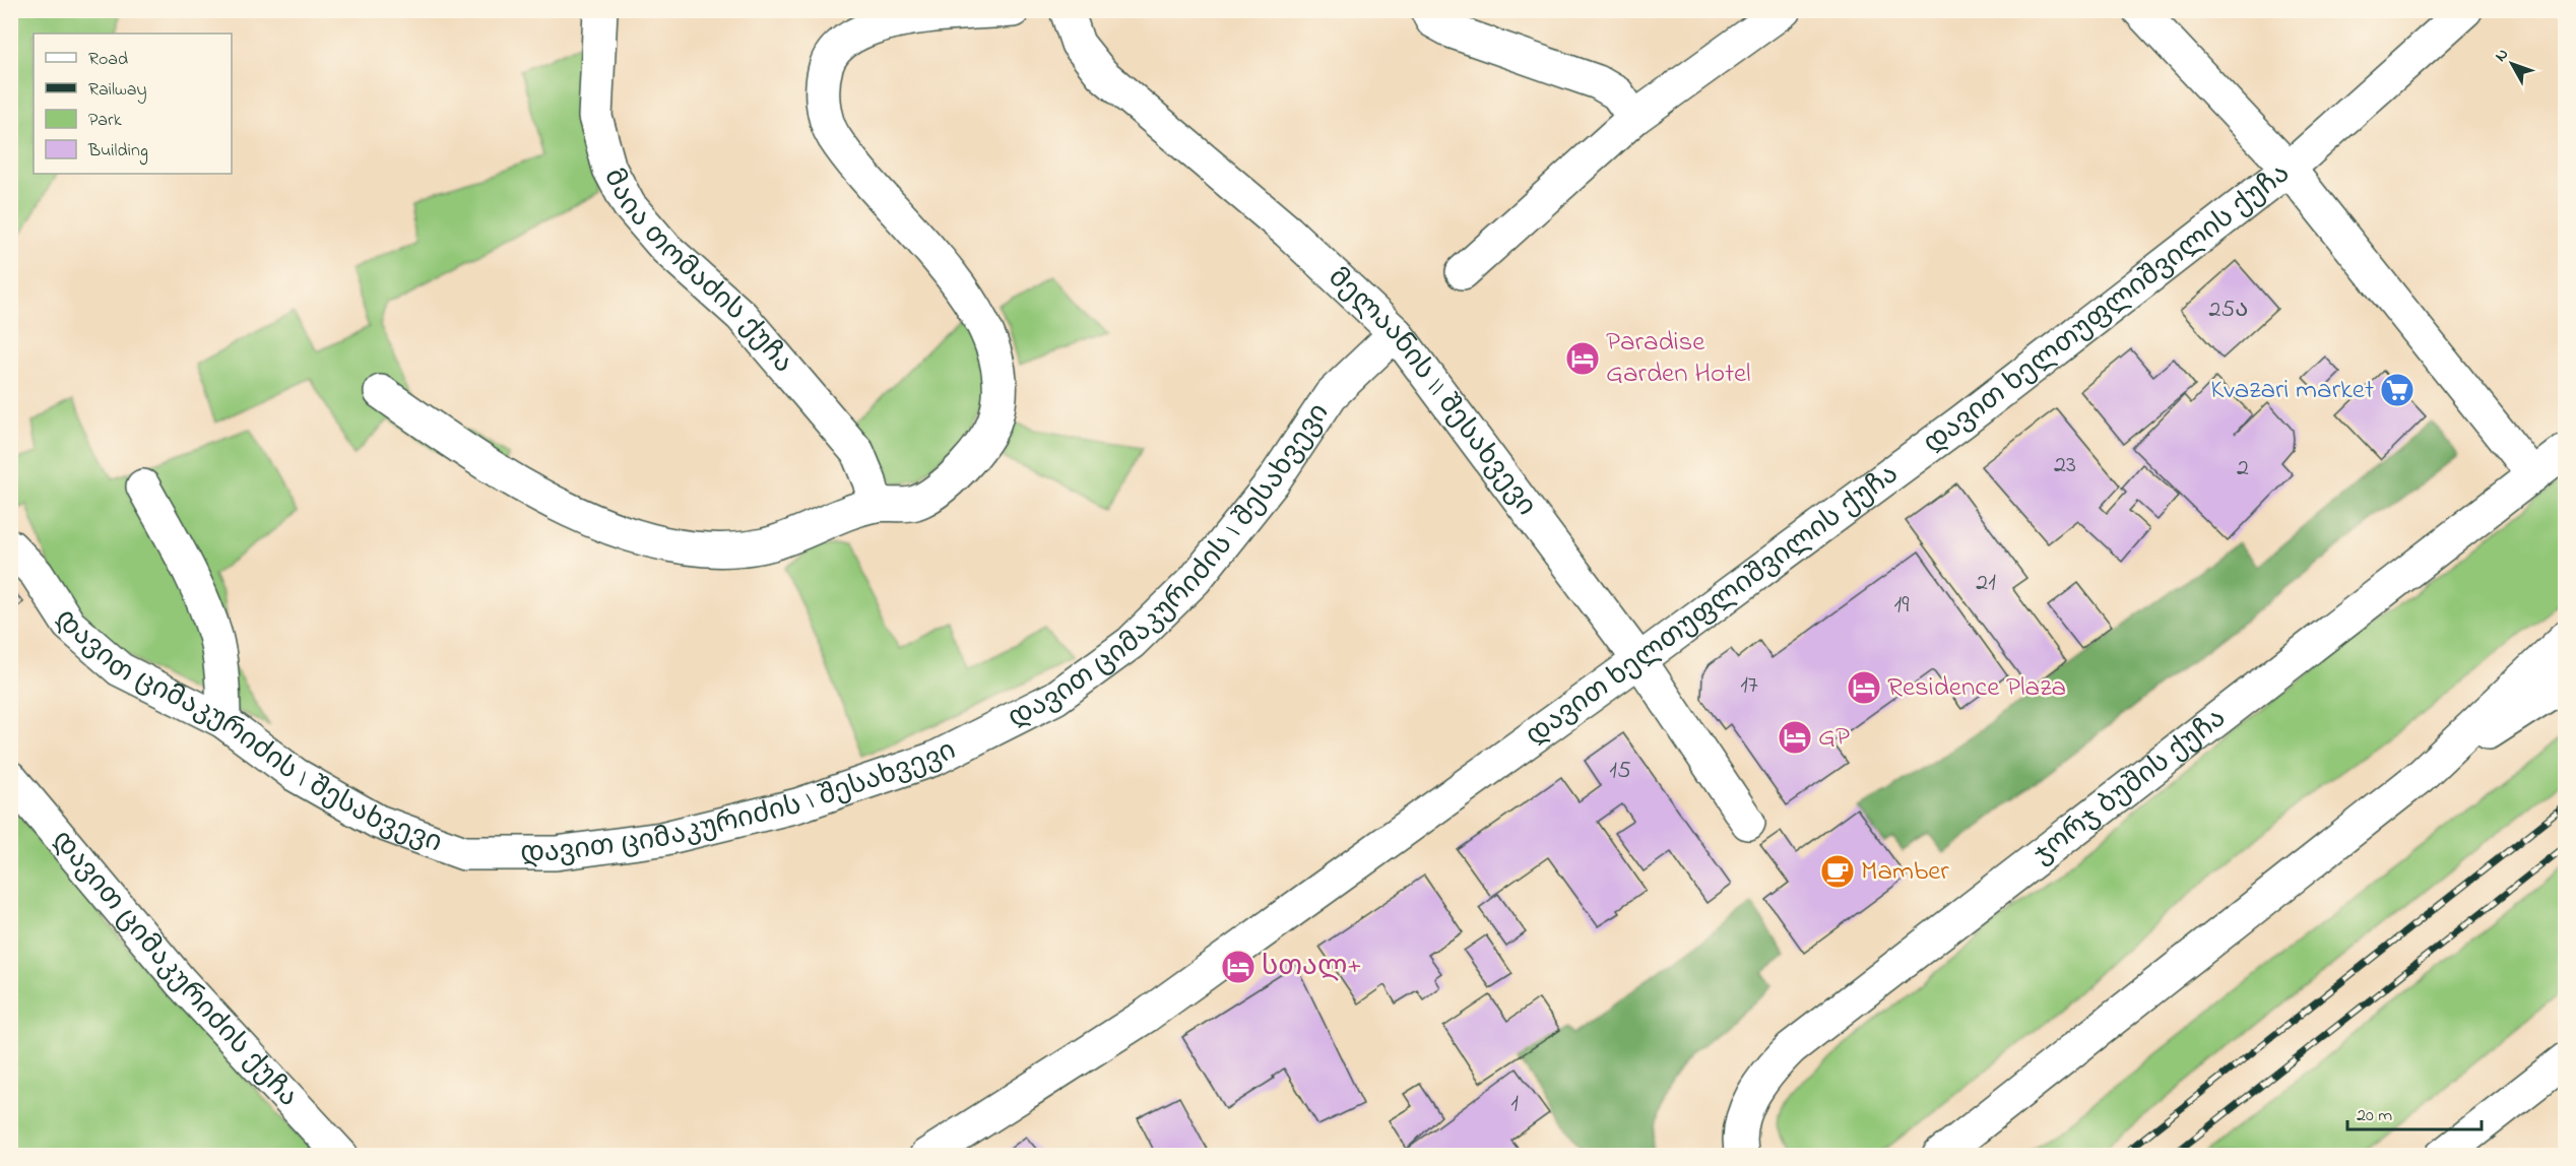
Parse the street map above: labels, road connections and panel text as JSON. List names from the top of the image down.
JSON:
{
  "streets": {
    "street": [
      "მაია თომაძის ქუჩა",
      "დავით ხელთუფლიშვილის ქუჩა",
      "მელაანის II შესახვევი",
      "დავით ციმაკურიძის I შესახვევი",
      "ჯორჯ ბუშის ქუჩა",
      "დავით ციმაკურიძის ქუჩა"
    ]
  },
  "crossings": [
    ["დავით ხელთუფლიშვილის ქუჩა", "მელაანის II შესახვევი"],
    ["მელაანის II შესახვევი", "დავით ციმაკურიძის I შესახვევი"]
  ],
  "places": {
    "hotel": [
      "Paradise Garden Hotel",
      "Residence Plaza",
      "GP",
      "სთალ+"
    ],
    "supermarket": ["Kvazari market"],
    "cafe": ["Mamber"]
  },
  "house_numbers": [
    "25ა",
    "23",
    "2",
    "21",
    "19",
    "17",
    "15",
    "1"
  ],
  "legend": [
    "Road",
    "Railway",
    "Park",
    "Building"
  ],
  "scale_bar": "20 m",
  "north": "top left"
}
